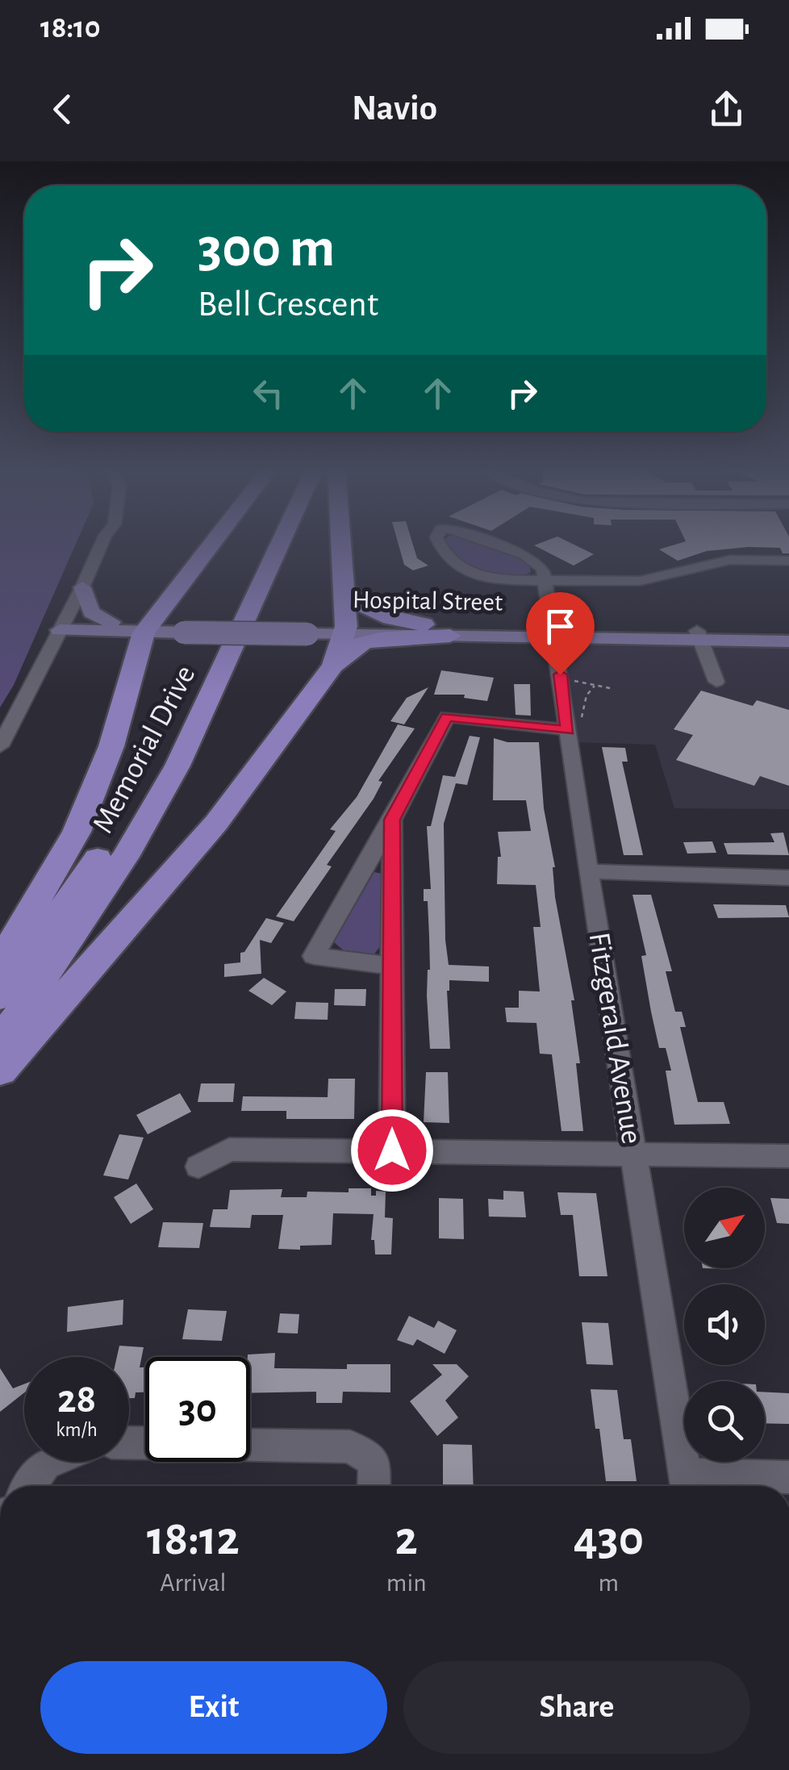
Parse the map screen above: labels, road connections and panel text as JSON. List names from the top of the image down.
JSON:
{
  "streets": {
    "highway": ["Memorial Drive"],
    "main road": ["Hospital Street"],
    "street": ["Fitzgerald Avenue"]
  },
  "crossings": [
    ["Hospital Street", "Fitzgerald Avenue"]
  ],
  "north": "top right",
  "page": {
    "status": "18:10",
    "header": "Navio",
    "turn": ["300 m", "Bell Crescent"],
    "speed": "28 km/h",
    "limit": "30",
    "eta": [
      "18:12",
      "Arrival",
      "2",
      "min",
      "430",
      "m"
    ],
    "buttons": ["Exit", "Share"]
  }
}
